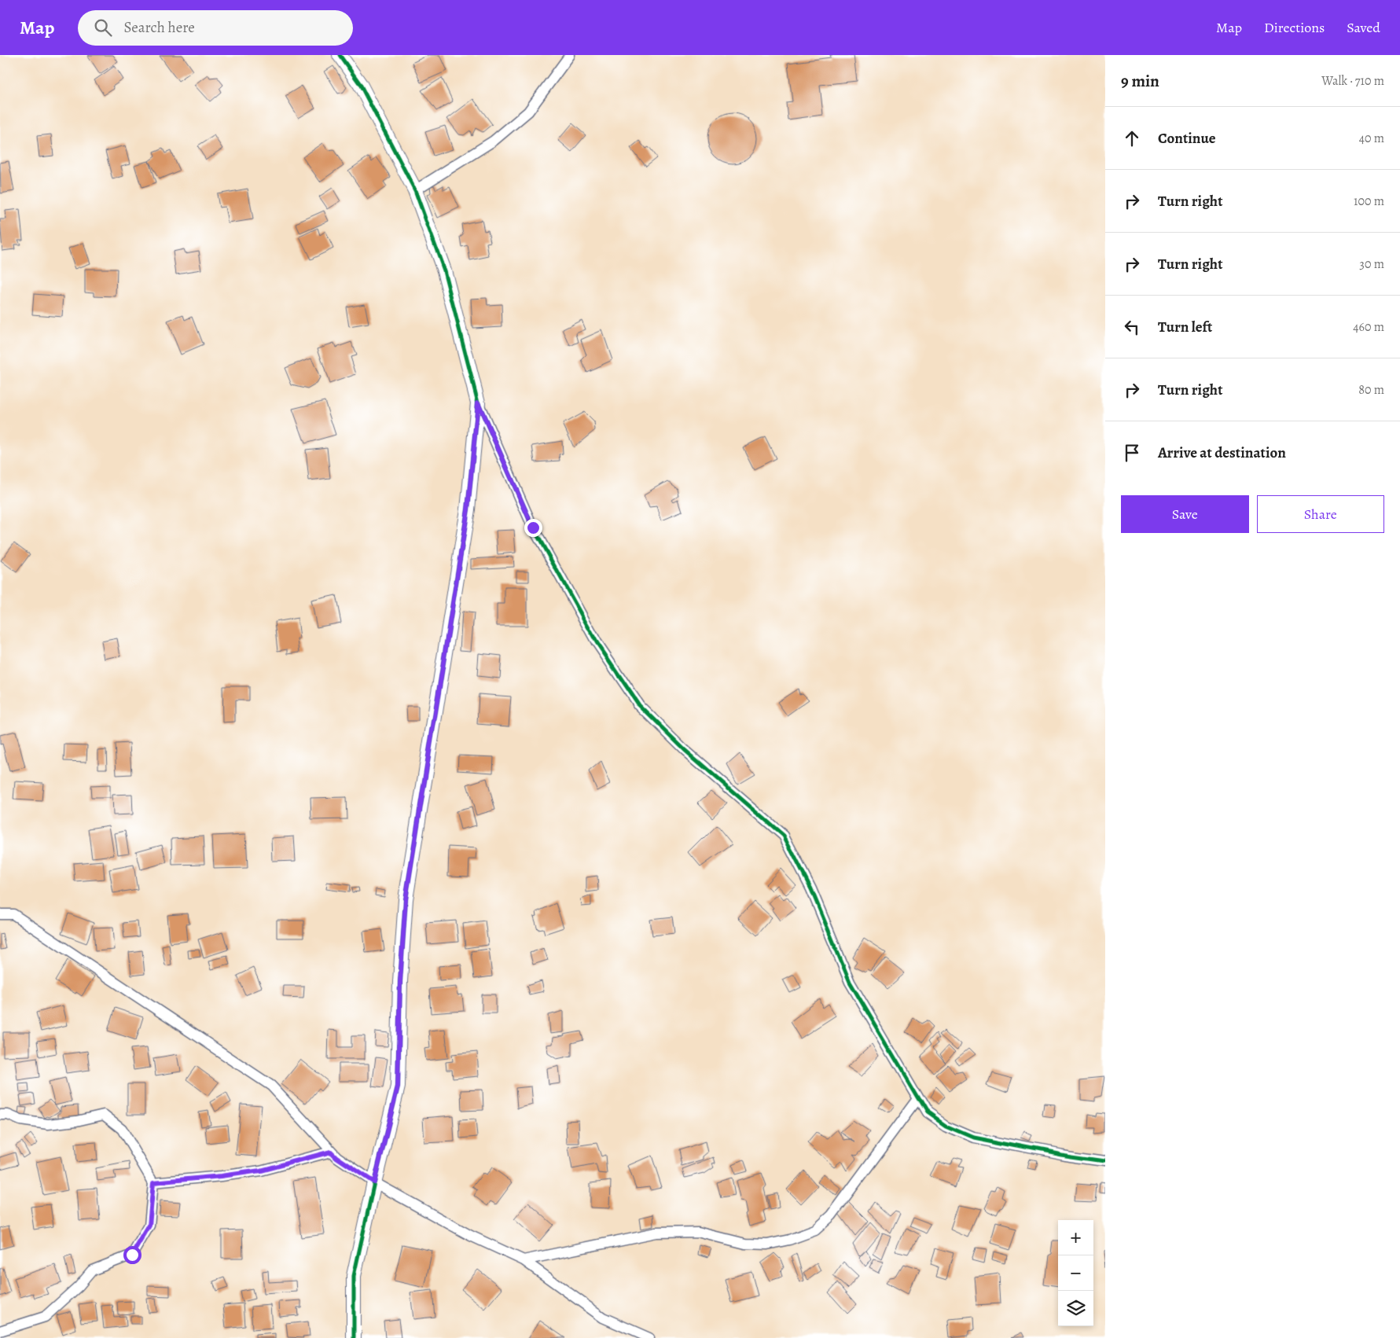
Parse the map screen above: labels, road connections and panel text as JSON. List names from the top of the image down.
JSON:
{
  "page": {
    "header": "Map",
    "search": "Search here",
    "nav": ["Map", "Directions", "Saved"],
    "heading": ["9 min", "Walk · 710 m"],
    "list": [
      ["Continue", "40 m"],
      ["Turn right", "100 m"],
      ["Turn right", "30 m"],
      ["Turn left", "460 m"],
      ["Turn right", "80 m"],
      "Arrive at destination"
    ],
    "buttons": ["Save", "Share"],
    "map_buttons": ["+", "−"]
  }
}
